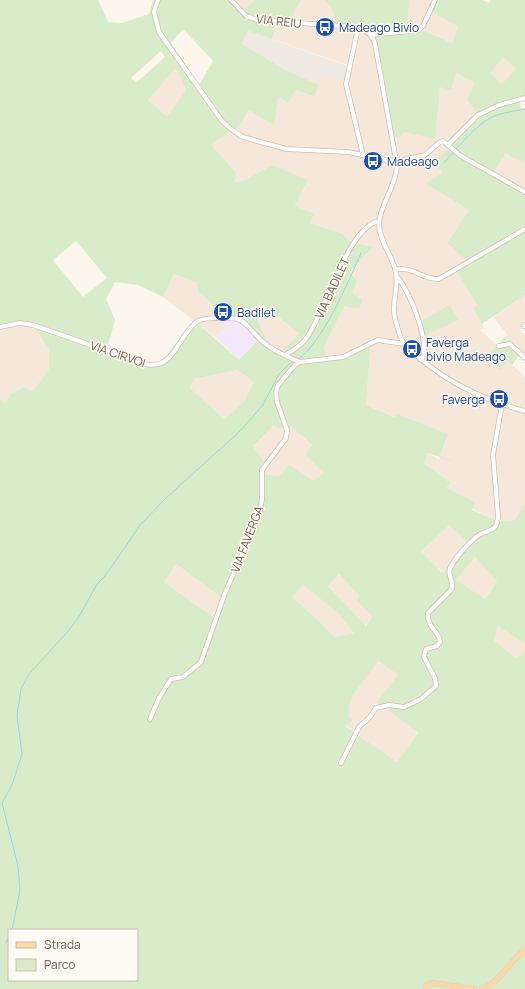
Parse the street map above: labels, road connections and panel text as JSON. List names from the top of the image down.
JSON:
{
  "streets": {
    "street": [
      "VIA REIU",
      "VIA BADILET",
      "VIA CIRVOI",
      "VIA FAVERGA"
    ]
  },
  "crossings": [
    ["VIA BADILET", "VIA CIRVOI"],
    ["VIA CIRVOI", "VIA FAVERGA"]
  ],
  "places": {
    "bus stop": [
      "Madeago Bivio",
      "Madeago",
      "Badilet",
      "Faverga bivio Madeago",
      "Faverga"
    ]
  },
  "legend": ["Strada", "Parco"]
}
